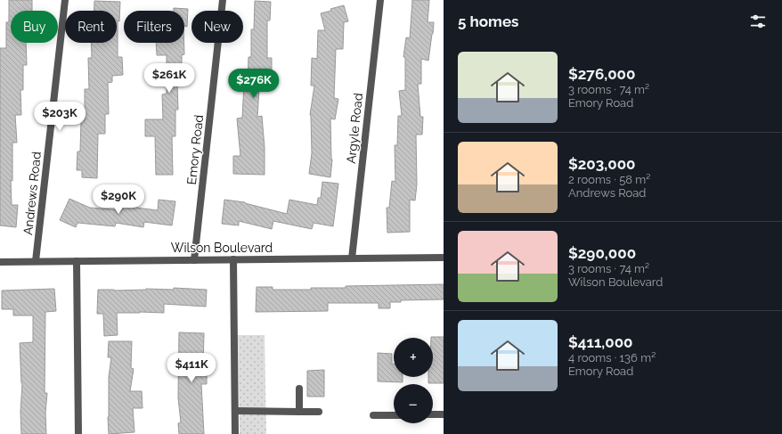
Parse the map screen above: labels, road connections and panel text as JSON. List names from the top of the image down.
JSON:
{
  "streets": {
    "street": [
      "Argyle Road",
      "Emory Road",
      "Andrews Road",
      "Wilson Boulevard"
    ]
  },
  "crossings": [
    ["Argyle Road", "Wilson Boulevard"],
    ["Emory Road", "Wilson Boulevard"],
    ["Andrews Road", "Wilson Boulevard"]
  ],
  "page": {
    "heading": "5 homes",
    "chip": [
      "Buy",
      "Rent",
      "Filters",
      "New"
    ],
    "list": [
      {
        "name": "$276,000",
        "note": "3 rooms · 74 m² · Emory Road"
      },
      {
        "name": "$203,000",
        "note": "2 rooms · 58 m² · Andrews Road"
      },
      {
        "name": "$290,000",
        "note": "3 rooms · 74 m² · Wilson Boulevard"
      },
      {
        "name": "$411,000",
        "note": "4 rooms · 136 m² · Emory Road"
      }
    ],
    "price": [
      "$261K",
      "$276K",
      "$203K",
      "$290K",
      "$411K"
    ],
    "map_buttons": ["+", "−"]
  }
}
